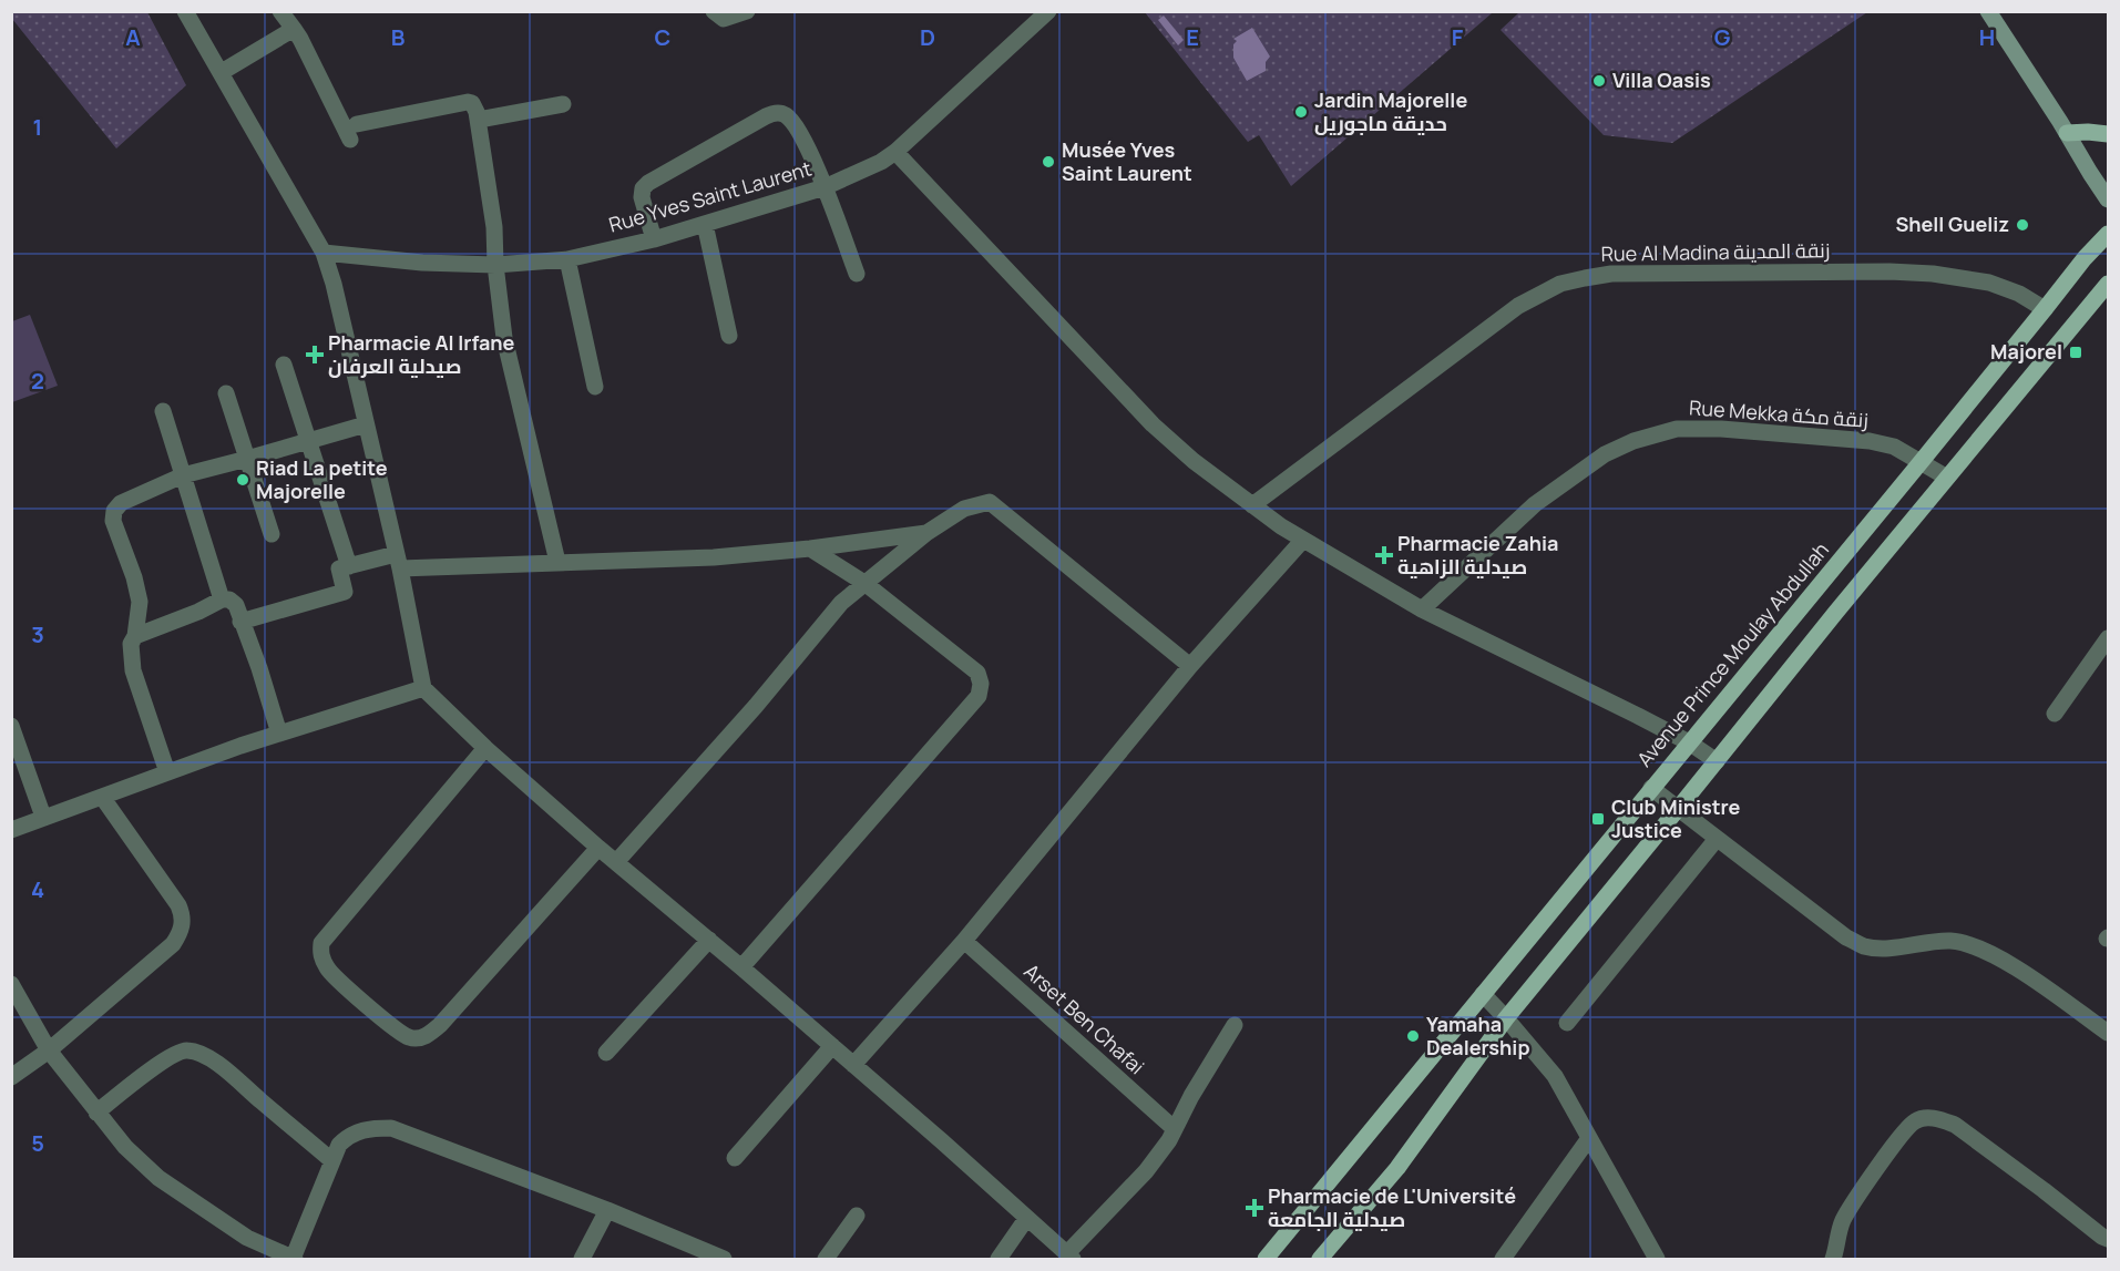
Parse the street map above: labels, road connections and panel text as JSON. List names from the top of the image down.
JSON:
{
  "streets": {
    "main road": ["Avenue Prince Moulay Abdullah"],
    "street": [
      "Rue Yves Saint Laurent",
      "Rue Al Madina زنقة المدينة",
      "Rue Mekka زنقة مكة",
      "Arset Ben Chafai"
    ]
  },
  "crossings": [
    ["Rue Al Madina زنقة المدينة", "Avenue Prince Moulay Abdullah"],
    ["Rue Mekka زنقة مكة", "Avenue Prince Moulay Abdullah"]
  ],
  "places": {
    "other": [
      "Villa Oasis",
      "Jardin Majorelle حديقة ماجوريل",
      "Musée Yves Saint Laurent",
      "Shell Gueliz",
      "Riad La petite Majorelle",
      "Yamaha Dealership"
    ],
    "transit": ["Majorel", "Club Ministre Justice"],
    "health": ["Pharmacie Al Irfane صيدلية العرفان", "Pharmacie Zahia صيدلية الزاهية", "Pharmacie de L'Université صيدلية الجامعة"]
  },
  "grid": {
    "columns": [
      "A",
      "B",
      "C",
      "D",
      "E",
      "F",
      "G",
      "H"
    ],
    "rows": [
      "1",
      "2",
      "3",
      "4",
      "5"
    ]
  }
}
